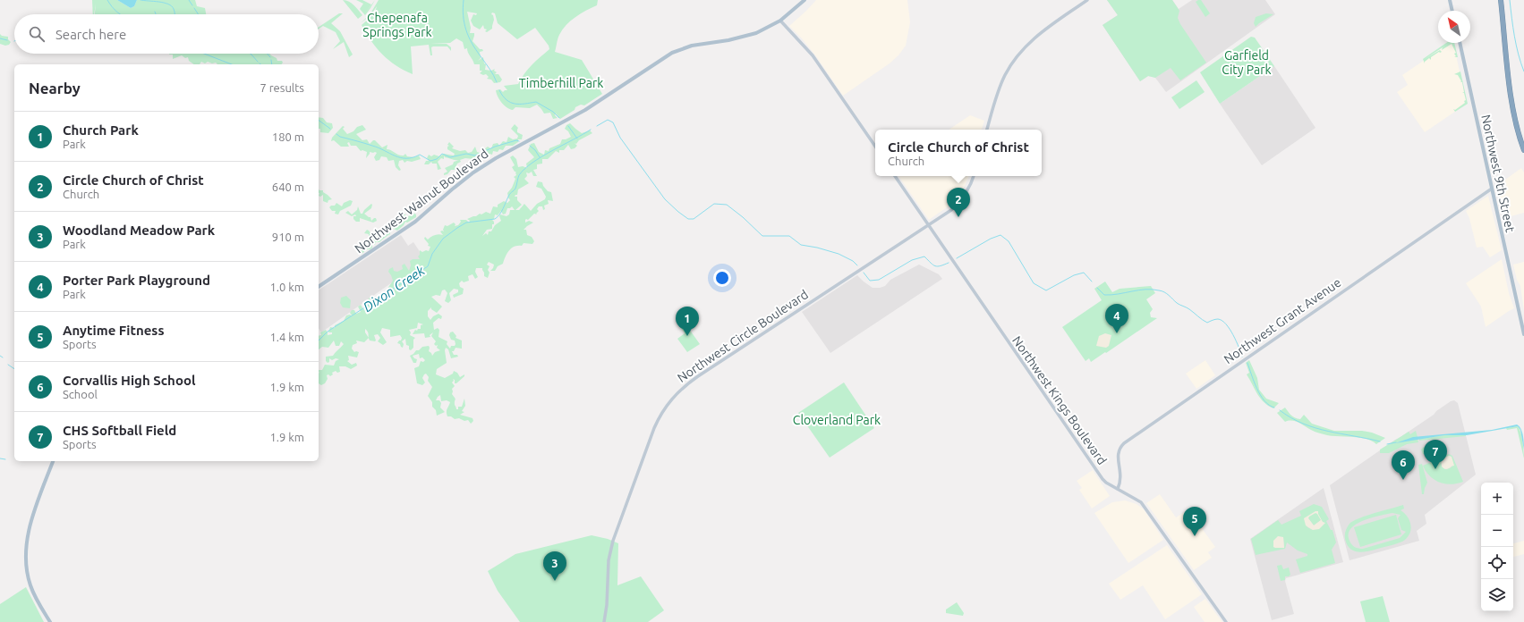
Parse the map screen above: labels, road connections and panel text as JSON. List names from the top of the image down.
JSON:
{
  "streets": {
    "main road": [
      "Northwest 9th Street",
      "Northwest Walnut Boulevard",
      "Northwest Grant Avenue",
      "Northwest Circle Boulevard",
      "Northwest Kings Boulevard"
    ]
  },
  "crossings": [
    ["Northwest 9th Street", "Northwest Grant Avenue"],
    ["Northwest Grant Avenue", "Northwest Kings Boulevard"],
    ["Northwest Circle Boulevard", "Northwest Kings Boulevard"]
  ],
  "water": ["Dixon Creek"],
  "parks": [
    "Chepenafa Springs Park",
    "Garfield City Park",
    "Timberhill Park",
    "Cloverland Park"
  ],
  "north": "top left",
  "page": {
    "search": "Search here",
    "heading": ["Nearby", "7 results"],
    "list": [
      {
        "mark": "1",
        "name": "Church Park",
        "note": "Park",
        "value": "180 m"
      },
      {
        "mark": "2",
        "name": "Circle Church of Christ",
        "note": "Church",
        "value": "640 m"
      },
      {
        "mark": "3",
        "name": "Woodland Meadow Park",
        "note": "Park",
        "value": "910 m"
      },
      {
        "mark": "4",
        "name": "Porter Park Playground",
        "note": "Park",
        "value": "1.0 km"
      },
      {
        "mark": "5",
        "name": "Anytime Fitness",
        "note": "Sports",
        "value": "1.4 km"
      },
      {
        "mark": "6",
        "name": "Corvallis High School",
        "note": "School",
        "value": "1.9 km"
      },
      {
        "mark": "7",
        "name": "CHS Softball Field",
        "note": "Sports",
        "value": "1.9 km"
      }
    ],
    "popup": ["Circle Church of Christ", "Church"],
    "pins": [
      "2",
      "4",
      "1",
      "7",
      "6",
      "5",
      "3"
    ],
    "map_buttons": ["+", "−"]
  }
}
